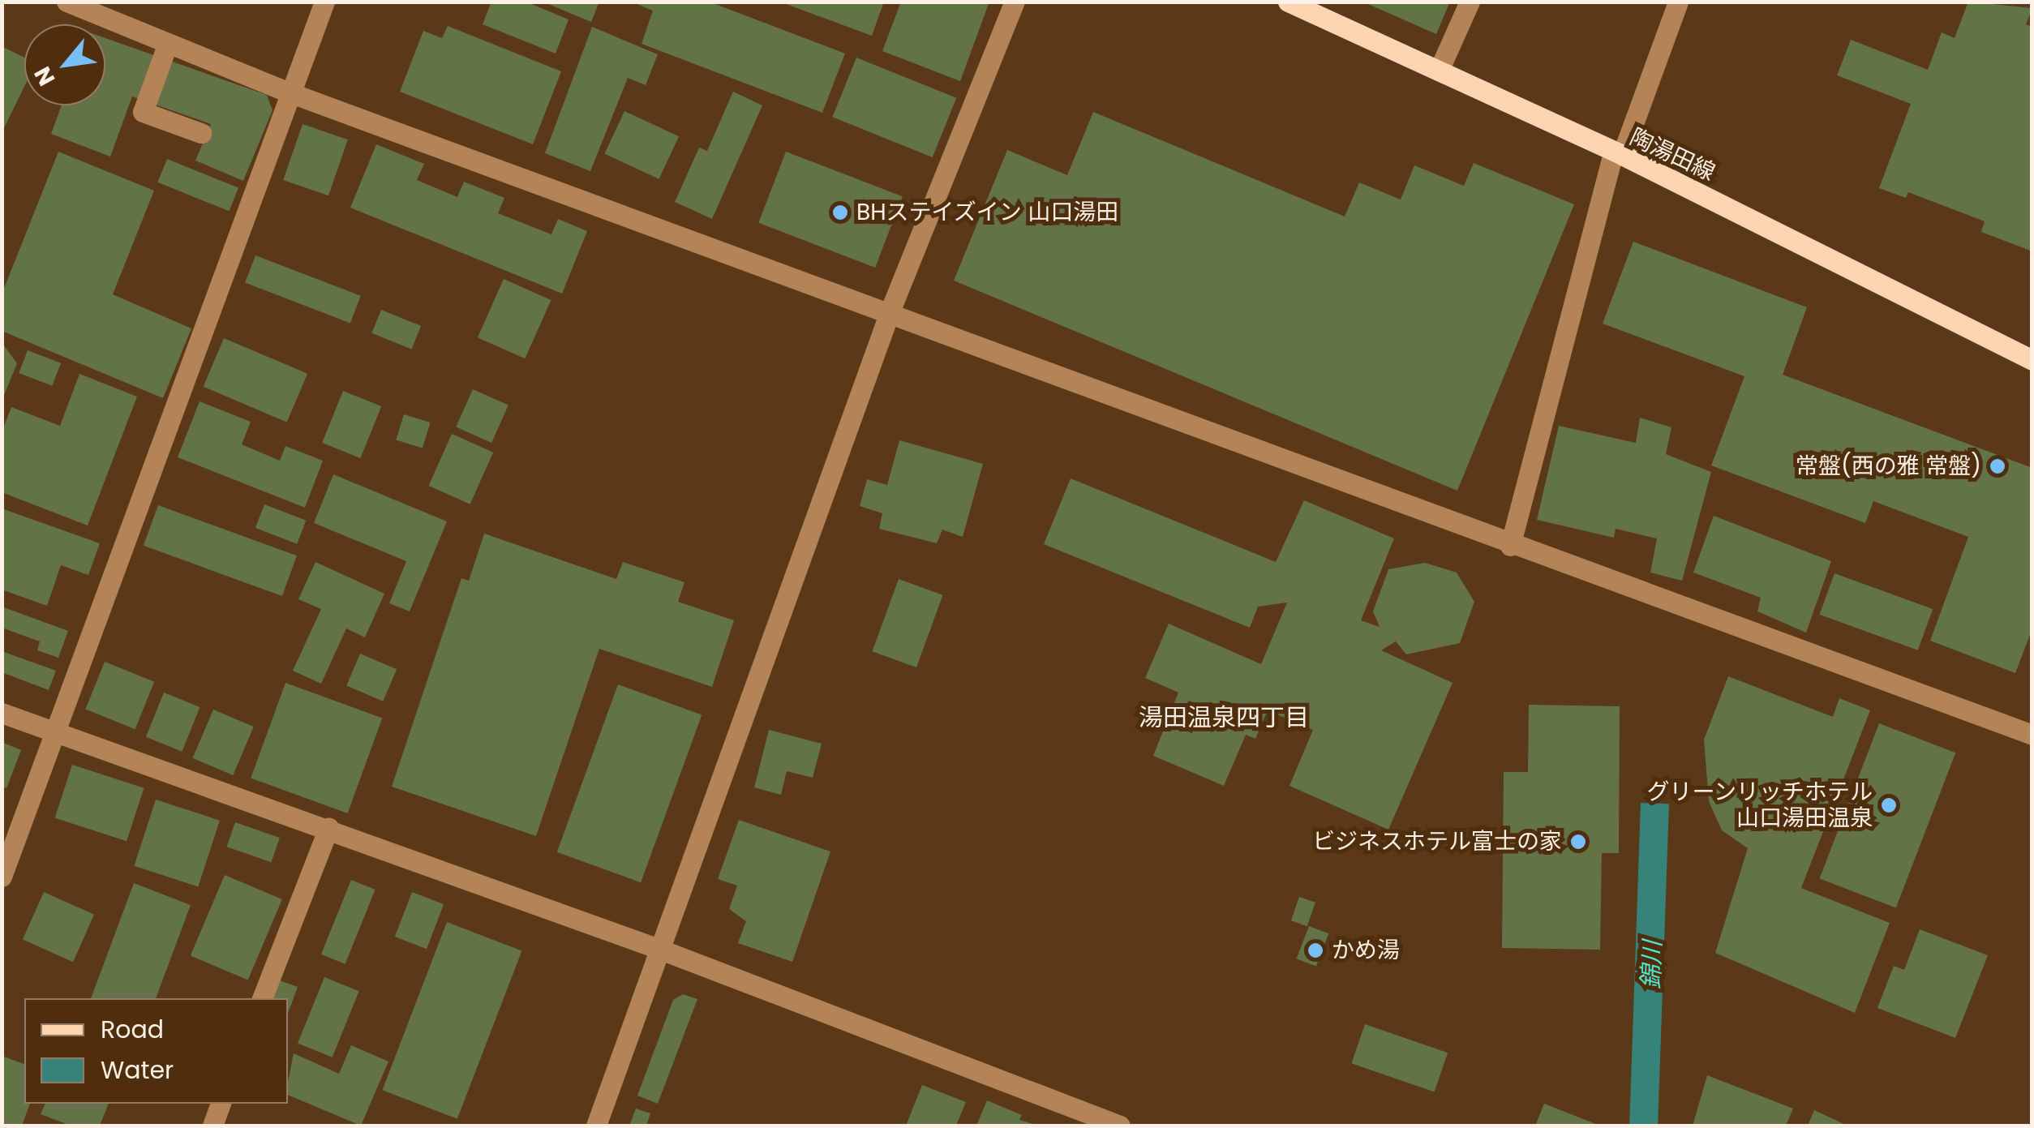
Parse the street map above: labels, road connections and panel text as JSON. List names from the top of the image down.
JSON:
{
  "streets": {
    "main road": ["陶湯田線"]
  },
  "districts": ["湯田温泉四丁目"],
  "water": ["錦川"],
  "places": [
    "BHステイズイン 山口湯田",
    "常盤(西の雅 常盤)",
    "グリーンリッチホテル 山口湯田温泉",
    "ビジネスホテル富士の家",
    "かめ湯"
  ],
  "legend": ["Road", "Water"],
  "north": "bottom left"
}
